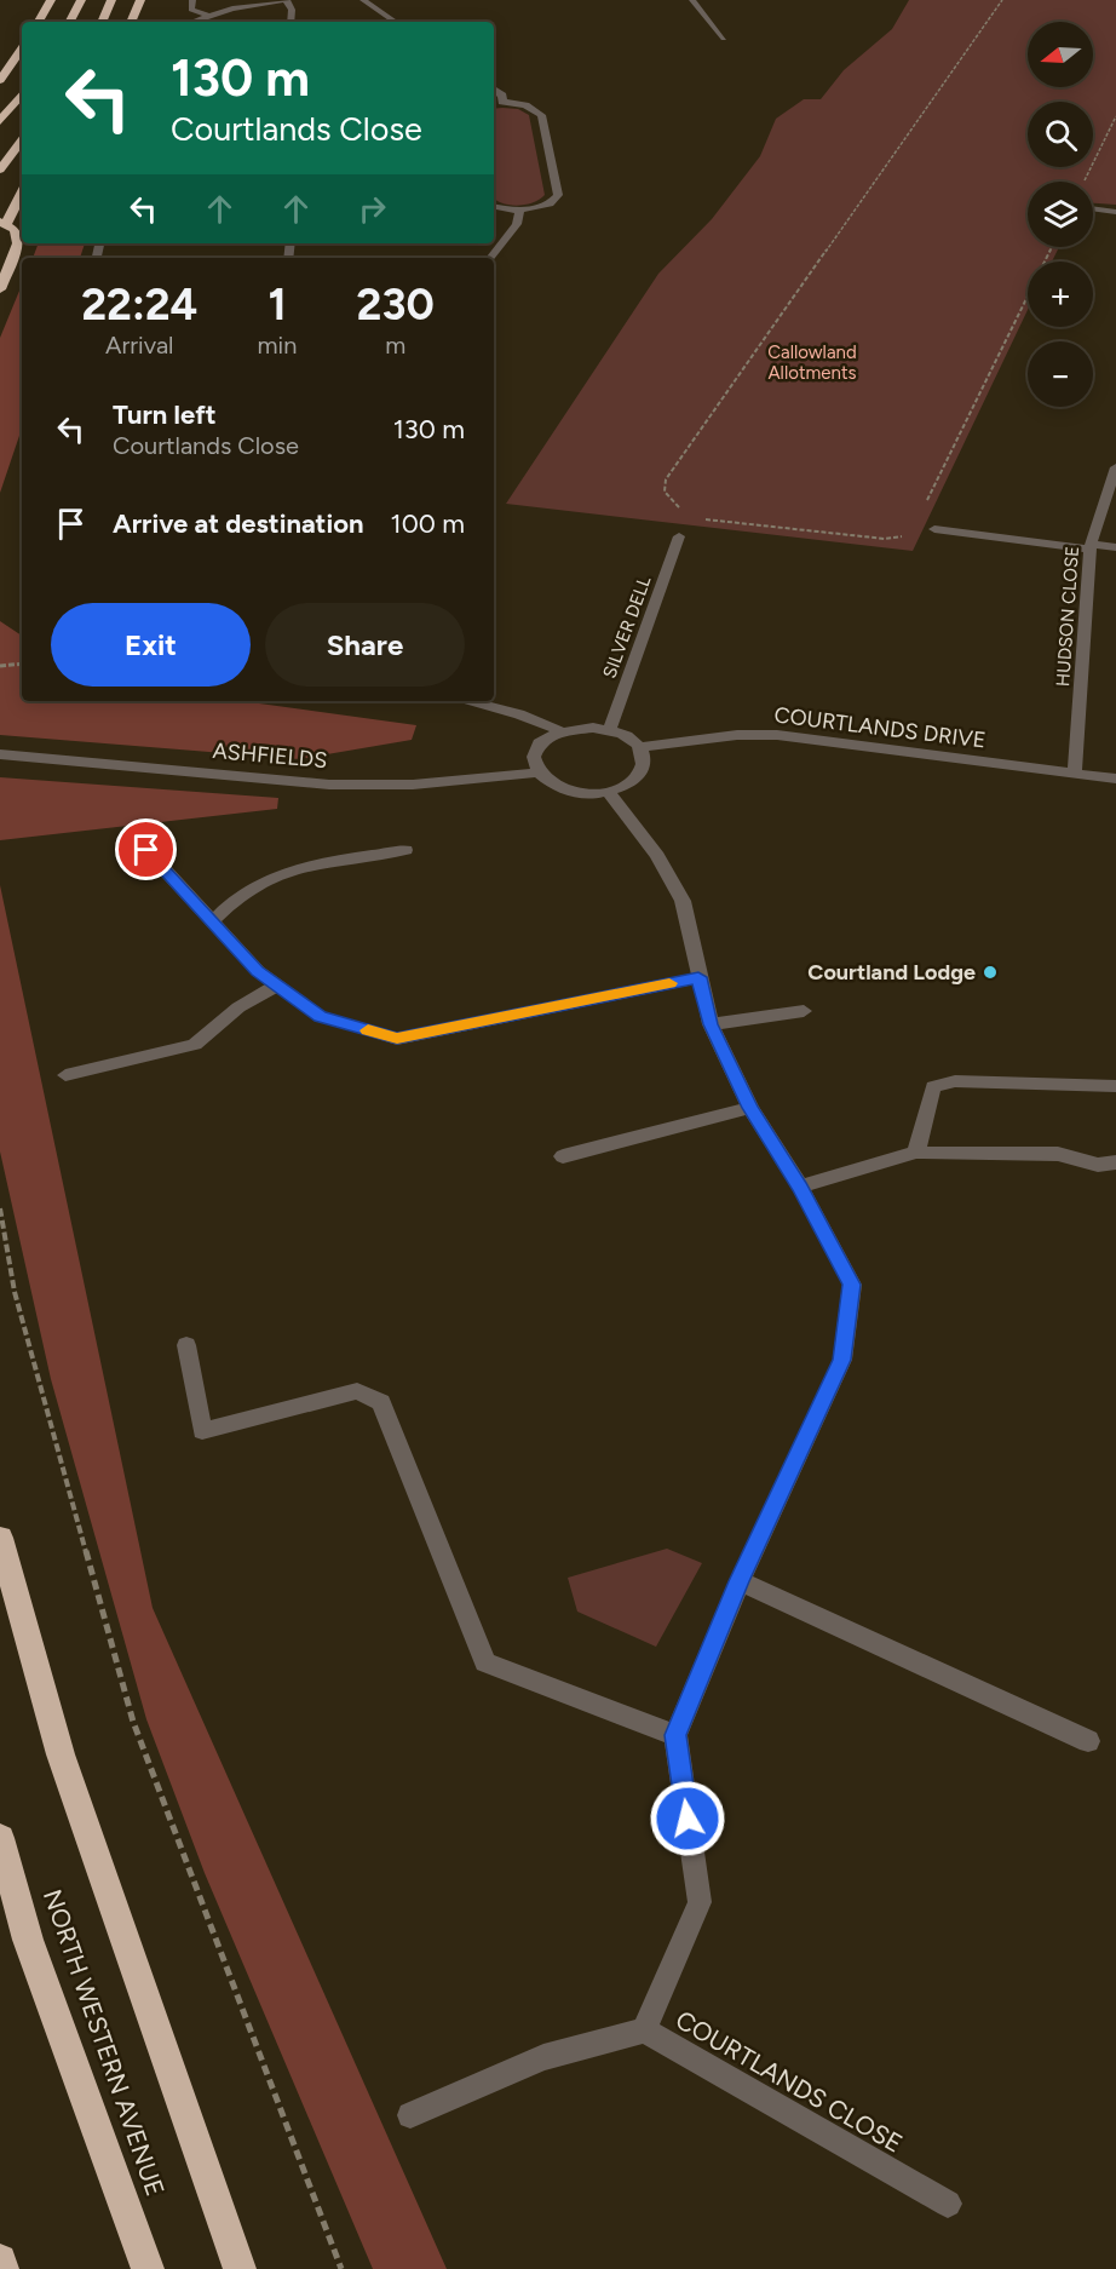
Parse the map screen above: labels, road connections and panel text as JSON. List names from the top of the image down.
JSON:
{
  "streets": {
    "highway": ["NORTH WESTERN AVENUE"],
    "street": [
      "HUDSON CLOSE",
      "SILVER DELL",
      "COURTLANDS DRIVE",
      "ASHFIELDS",
      "COURTLANDS CLOSE"
    ]
  },
  "crossings": [
    ["HUDSON CLOSE", "COURTLANDS DRIVE"],
    ["SILVER DELL", "COURTLANDS DRIVE"],
    ["SILVER DELL", "ASHFIELDS"],
    ["COURTLANDS DRIVE", "ASHFIELDS"]
  ],
  "parks": ["Callowland Allotments"],
  "places": ["Courtland Lodge"],
  "north": "left",
  "page": {
    "map_buttons": ["+", "−"],
    "turn": ["130 m", "Courtlands Close"],
    "eta": [
      "22:24",
      "Arrival",
      "1",
      "min",
      "230",
      "m"
    ],
    "list": [
      {
        "name": "Turn left",
        "note": "Courtlands Close",
        "value": "130 m"
      },
      {
        "name": "Arrive at destination",
        "value": "100 m"
      }
    ],
    "buttons": ["Exit", "Share"]
  }
}
